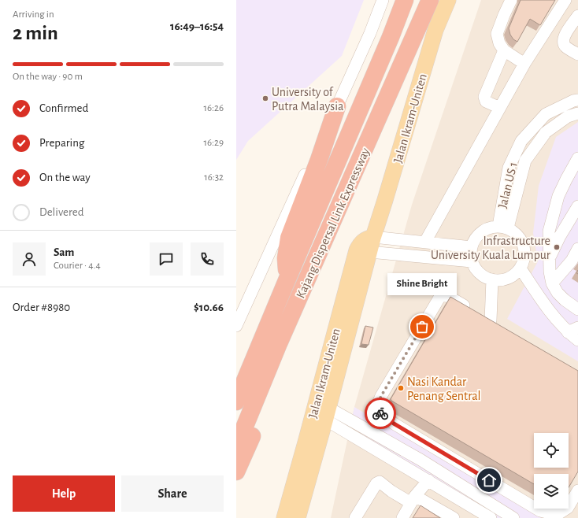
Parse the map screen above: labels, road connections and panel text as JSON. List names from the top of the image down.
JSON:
{
  "streets": {
    "highway": ["Kajang Dispersal Link Expressway"],
    "main road": ["Jalan Ikram-Uniten"],
    "street": ["Jalan US 1"]
  },
  "places": [
    "University of Putra Malaysia",
    "Infrastructure University Kuala Lumpur",
    "Shine Bright",
    "Nasi Kandar Penang Sentral"
  ],
  "page": {
    "heading": ["2 min", "Arriving in", "16:49–16:54"],
    "panel": [
      "Sam",
      "Courier · 4.4",
      "Order #8980",
      "$10.66"
    ],
    "bar": "On the way · 90 m",
    "list": [
      ["Confirmed", "16:26"],
      ["Preparing", "16:29"],
      ["On the way", "16:32"],
      "Delivered"
    ],
    "bubble": "Shine Bright",
    "buttons": ["Help", "Share"]
  }
}
